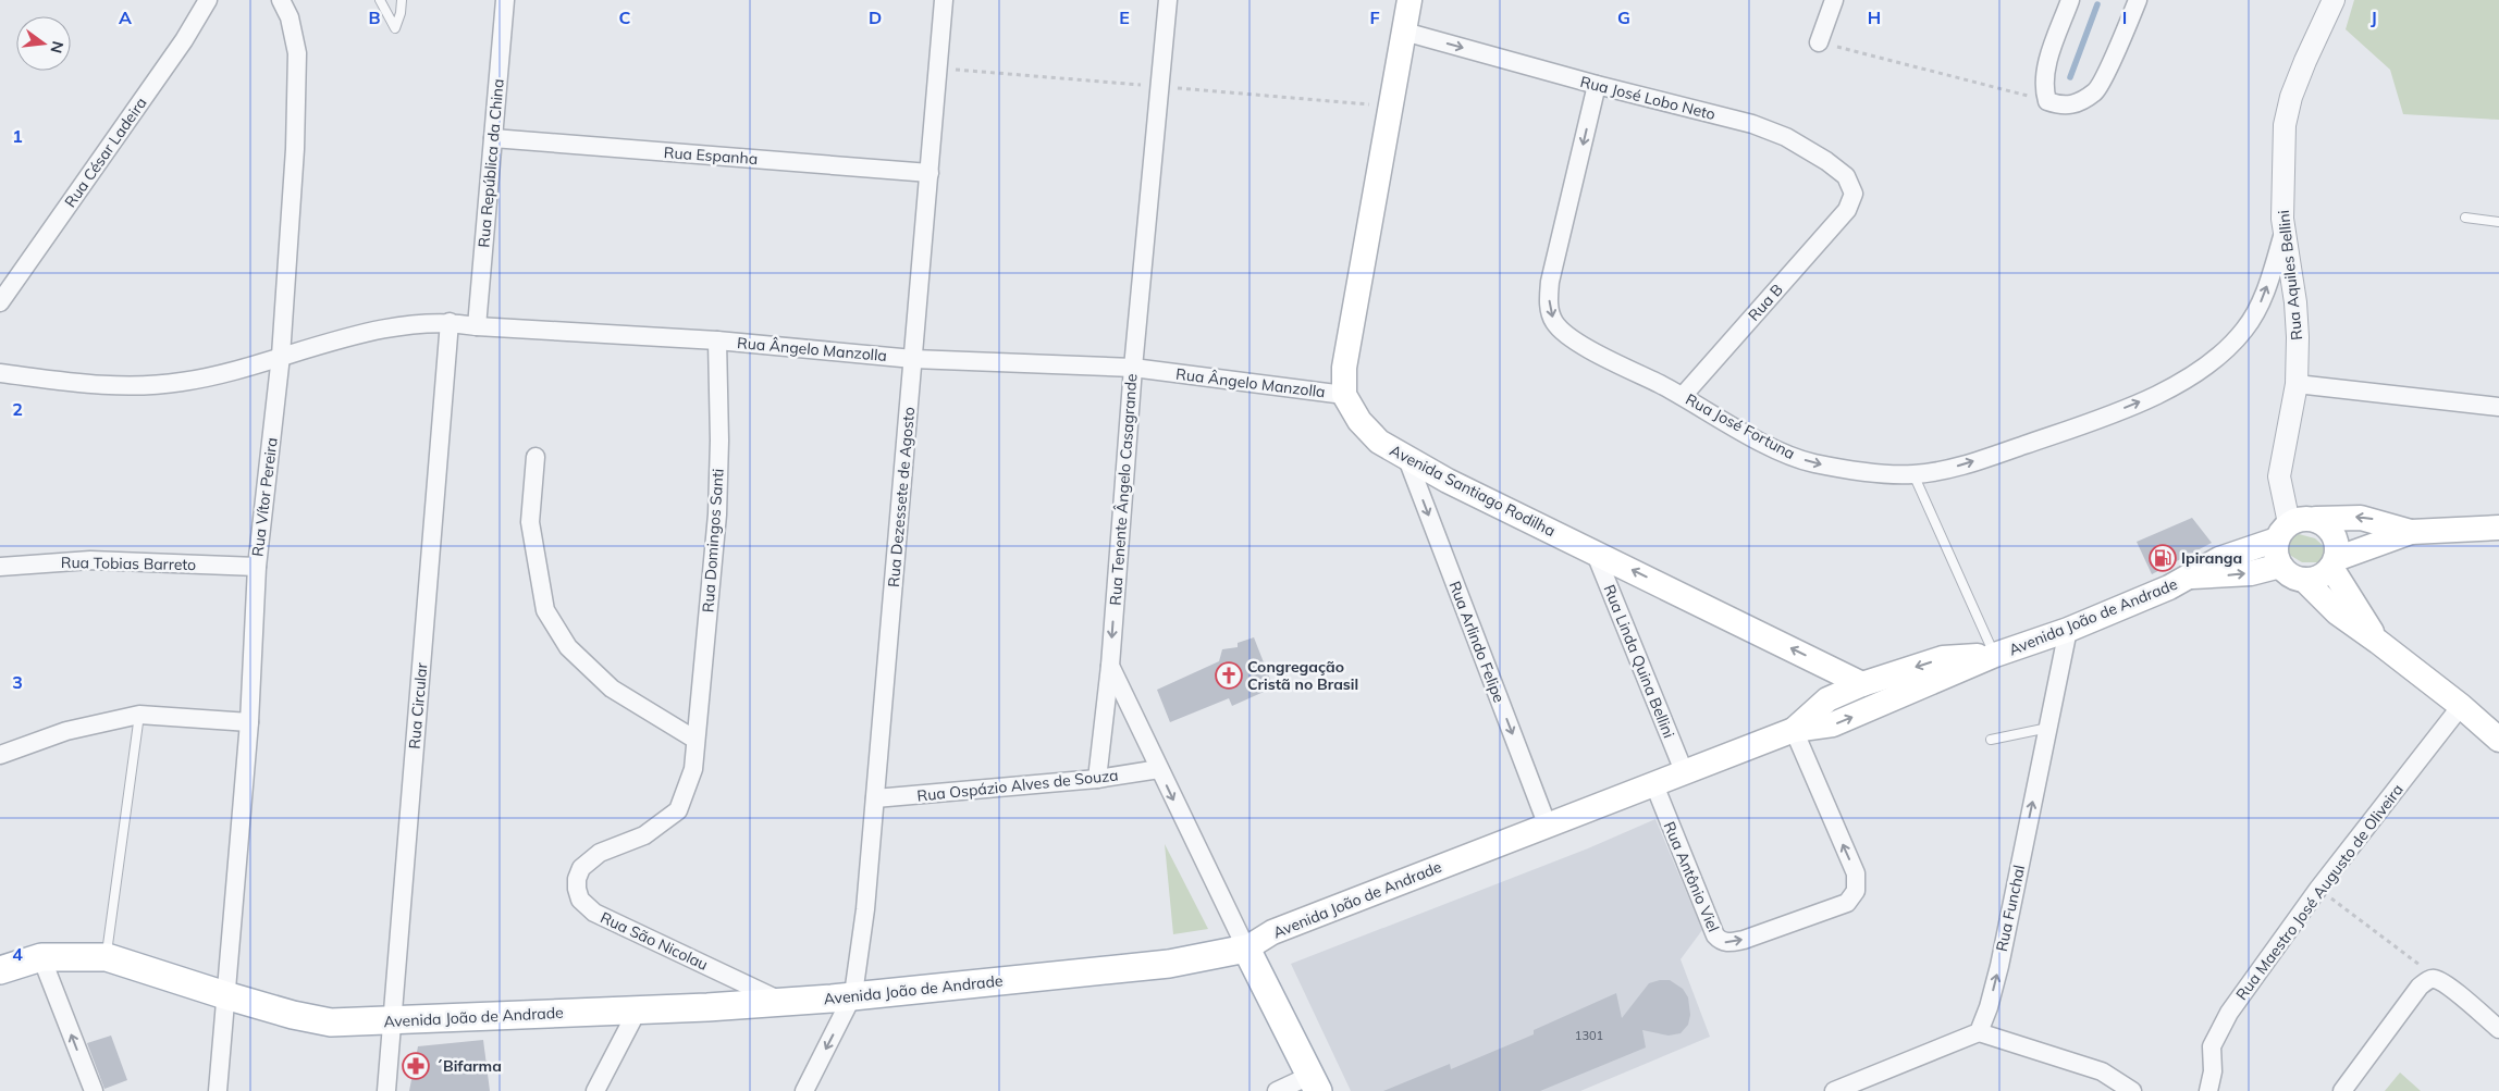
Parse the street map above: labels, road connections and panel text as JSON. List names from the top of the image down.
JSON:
{
  "streets": {
    "main road": ["Avenida Santiago Rodilha", "Avenida João de Andrade"],
    "street": [
      "Rua José Lobo Neto",
      "Rua César Ladeira",
      "Rua Espanha",
      "Rua República da China",
      "Rua Aquiles Bellini",
      "Rua B",
      "Rua Ângelo Manzolla",
      "Rua José Fortuna",
      "Rua Tenente Ângelo Casagrande",
      "Rua Vítor Pereira",
      "Rua Dezessete de Agosto",
      "Rua Domingos Santi",
      "Rua Tobias Barreto",
      "Rua Arlindo Felipe",
      "Rua Linda Quina Bellini",
      "Rua Circular",
      "Rua Ospázio Alves de Souza",
      "Rua Antônio Viel",
      "Rua Maestro José Augusto de Oliveira",
      "Rua Funchal",
      "Rua São Nicolau"
    ]
  },
  "crossings": [
    ["Rua José Lobo Neto", "Rua B"],
    ["Rua José Lobo Neto", "Rua José Fortuna"],
    ["Rua José Lobo Neto", "Avenida Santiago Rodilha"],
    ["Rua Espanha", "Rua República da China"],
    ["Rua Espanha", "Rua Dezessete de Agosto"],
    ["Rua República da China", "Rua Ângelo Manzolla"],
    ["Rua Aquiles Bellini", "Rua José Fortuna"],
    ["Rua Aquiles Bellini", "Avenida João de Andrade"],
    ["Rua B", "Rua José Fortuna"],
    ["Rua Ângelo Manzolla", "Rua Tenente Ângelo Casagrande"],
    ["Rua Ângelo Manzolla", "Avenida Santiago Rodilha"],
    ["Rua Ângelo Manzolla", "Rua Vítor Pereira"],
    ["Rua Ângelo Manzolla", "Rua Dezessete de Agosto"],
    ["Rua Ângelo Manzolla", "Rua Domingos Santi"],
    ["Rua Ângelo Manzolla", "Rua Circular"],
    ["Rua Tenente Ângelo Casagrande", "Avenida João de Andrade"],
    ["Rua Tenente Ângelo Casagrande", "Rua Ospázio Alves de Souza"],
    ["Avenida Santiago Rodilha", "Avenida João de Andrade"],
    ["Avenida Santiago Rodilha", "Rua Arlindo Felipe"],
    ["Avenida Santiago Rodilha", "Rua Linda Quina Bellini"],
    ["Rua Vítor Pereira", "Rua Tobias Barreto"],
    ["Rua Vítor Pereira", "Avenida João de Andrade"],
    ["Rua Dezessete de Agosto", "Avenida João de Andrade"],
    ["Rua Dezessete de Agosto", "Rua Ospázio Alves de Souza"],
    ["Rua Domingos Santi", "Rua São Nicolau"],
    ["Avenida João de Andrade", "Rua Arlindo Felipe"],
    ["Avenida João de Andrade", "Rua Linda Quina Bellini"],
    ["Avenida João de Andrade", "Rua Circular"],
    ["Avenida João de Andrade", "Rua Antônio Viel"],
    ["Avenida João de Andrade", "Rua Funchal"],
    ["Avenida João de Andrade", "Rua São Nicolau"]
  ],
  "one_way": [
    "Rua José Lobo Neto",
    "Rua Tenente Ângelo Casagrande",
    "Rua Arlindo Felipe",
    "Rua Funchal"
  ],
  "places": {
    "fuel station": ["Ipiranga"],
    "church": ["Congregação Cristã no Brasil"],
    "pharmacy": ["´Bifarma"]
  },
  "house_numbers": ["1301"],
  "north": "right",
  "grid": {
    "columns": [
      "A",
      "B",
      "C",
      "D",
      "E",
      "F",
      "G",
      "H",
      "I",
      "J"
    ],
    "rows": [
      "1",
      "2",
      "3",
      "4"
    ]
  }
}
